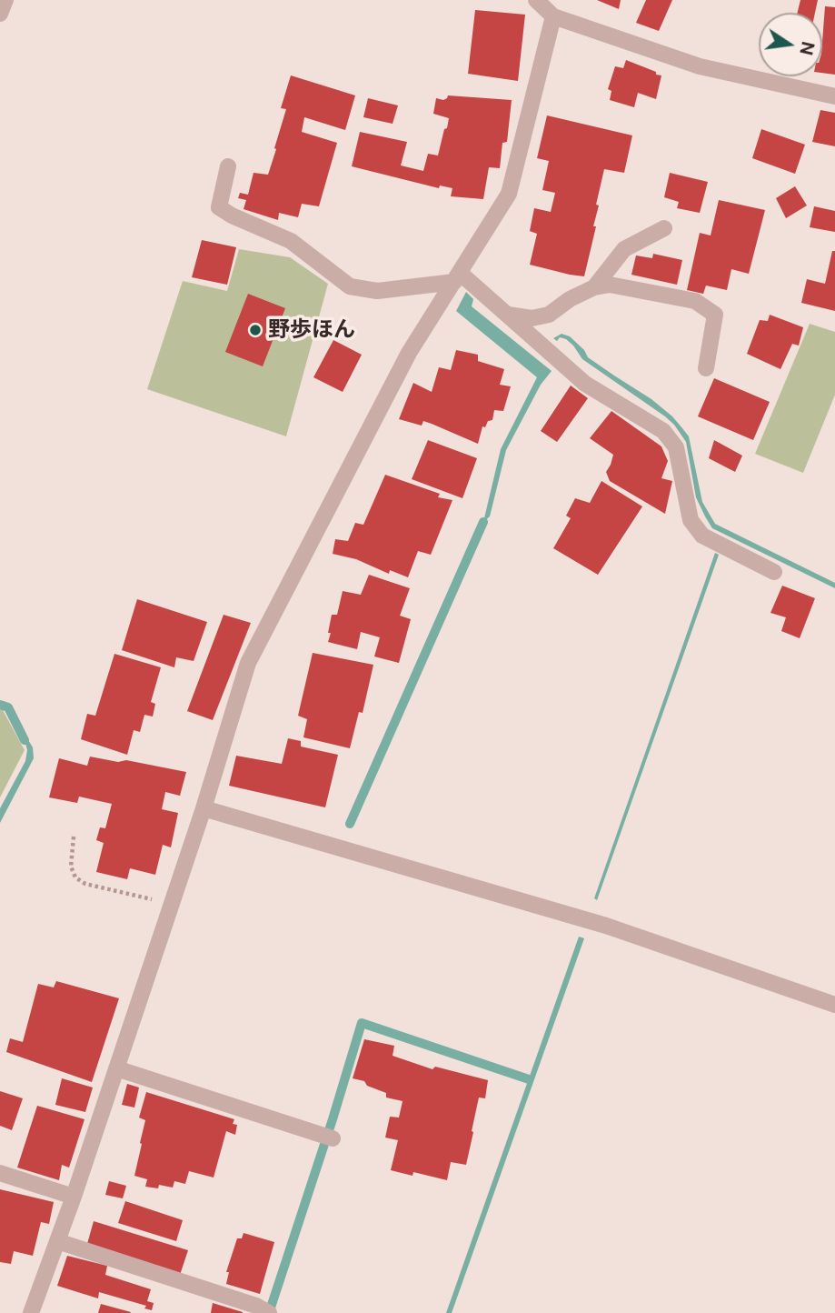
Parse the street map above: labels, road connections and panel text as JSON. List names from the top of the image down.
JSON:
{
  "places": ["野歩ほん"],
  "north": "right"
}
